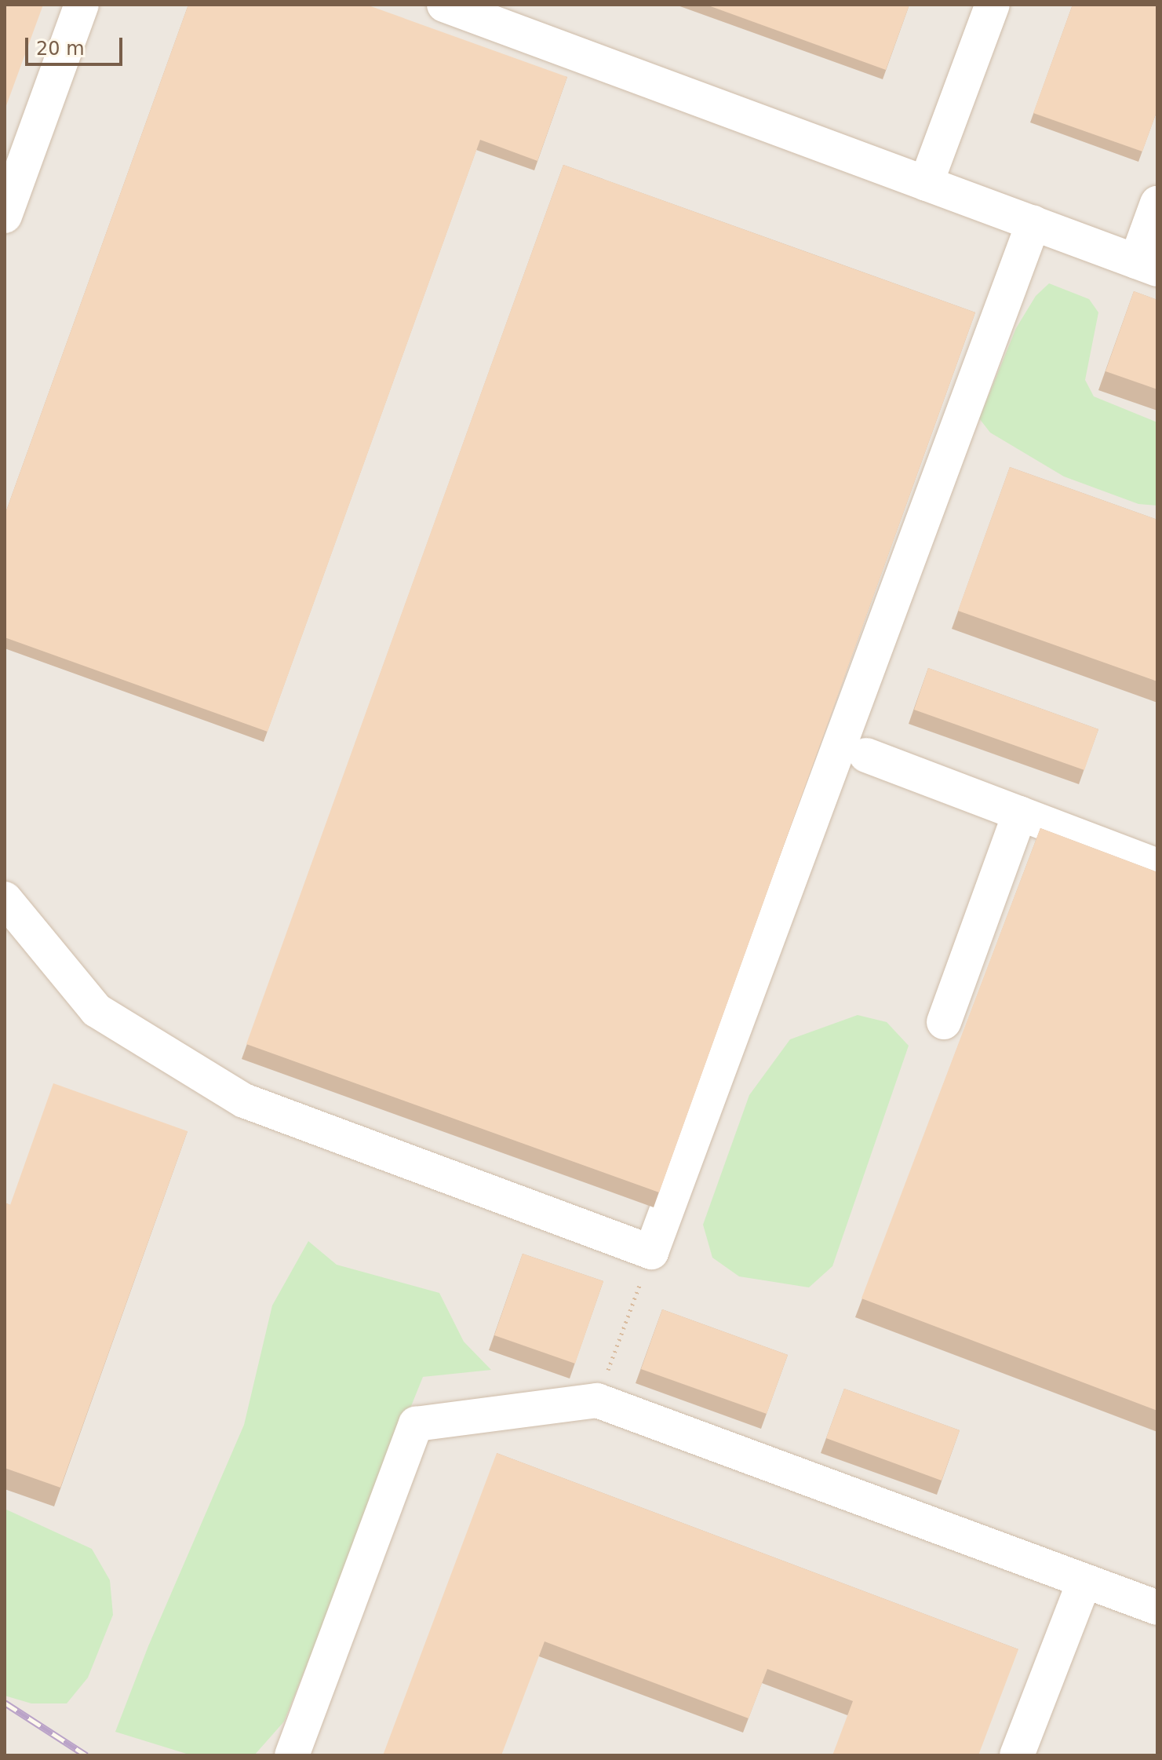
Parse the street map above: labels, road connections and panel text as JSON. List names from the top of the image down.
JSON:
{
  "scale_bar": "20 m"
}
